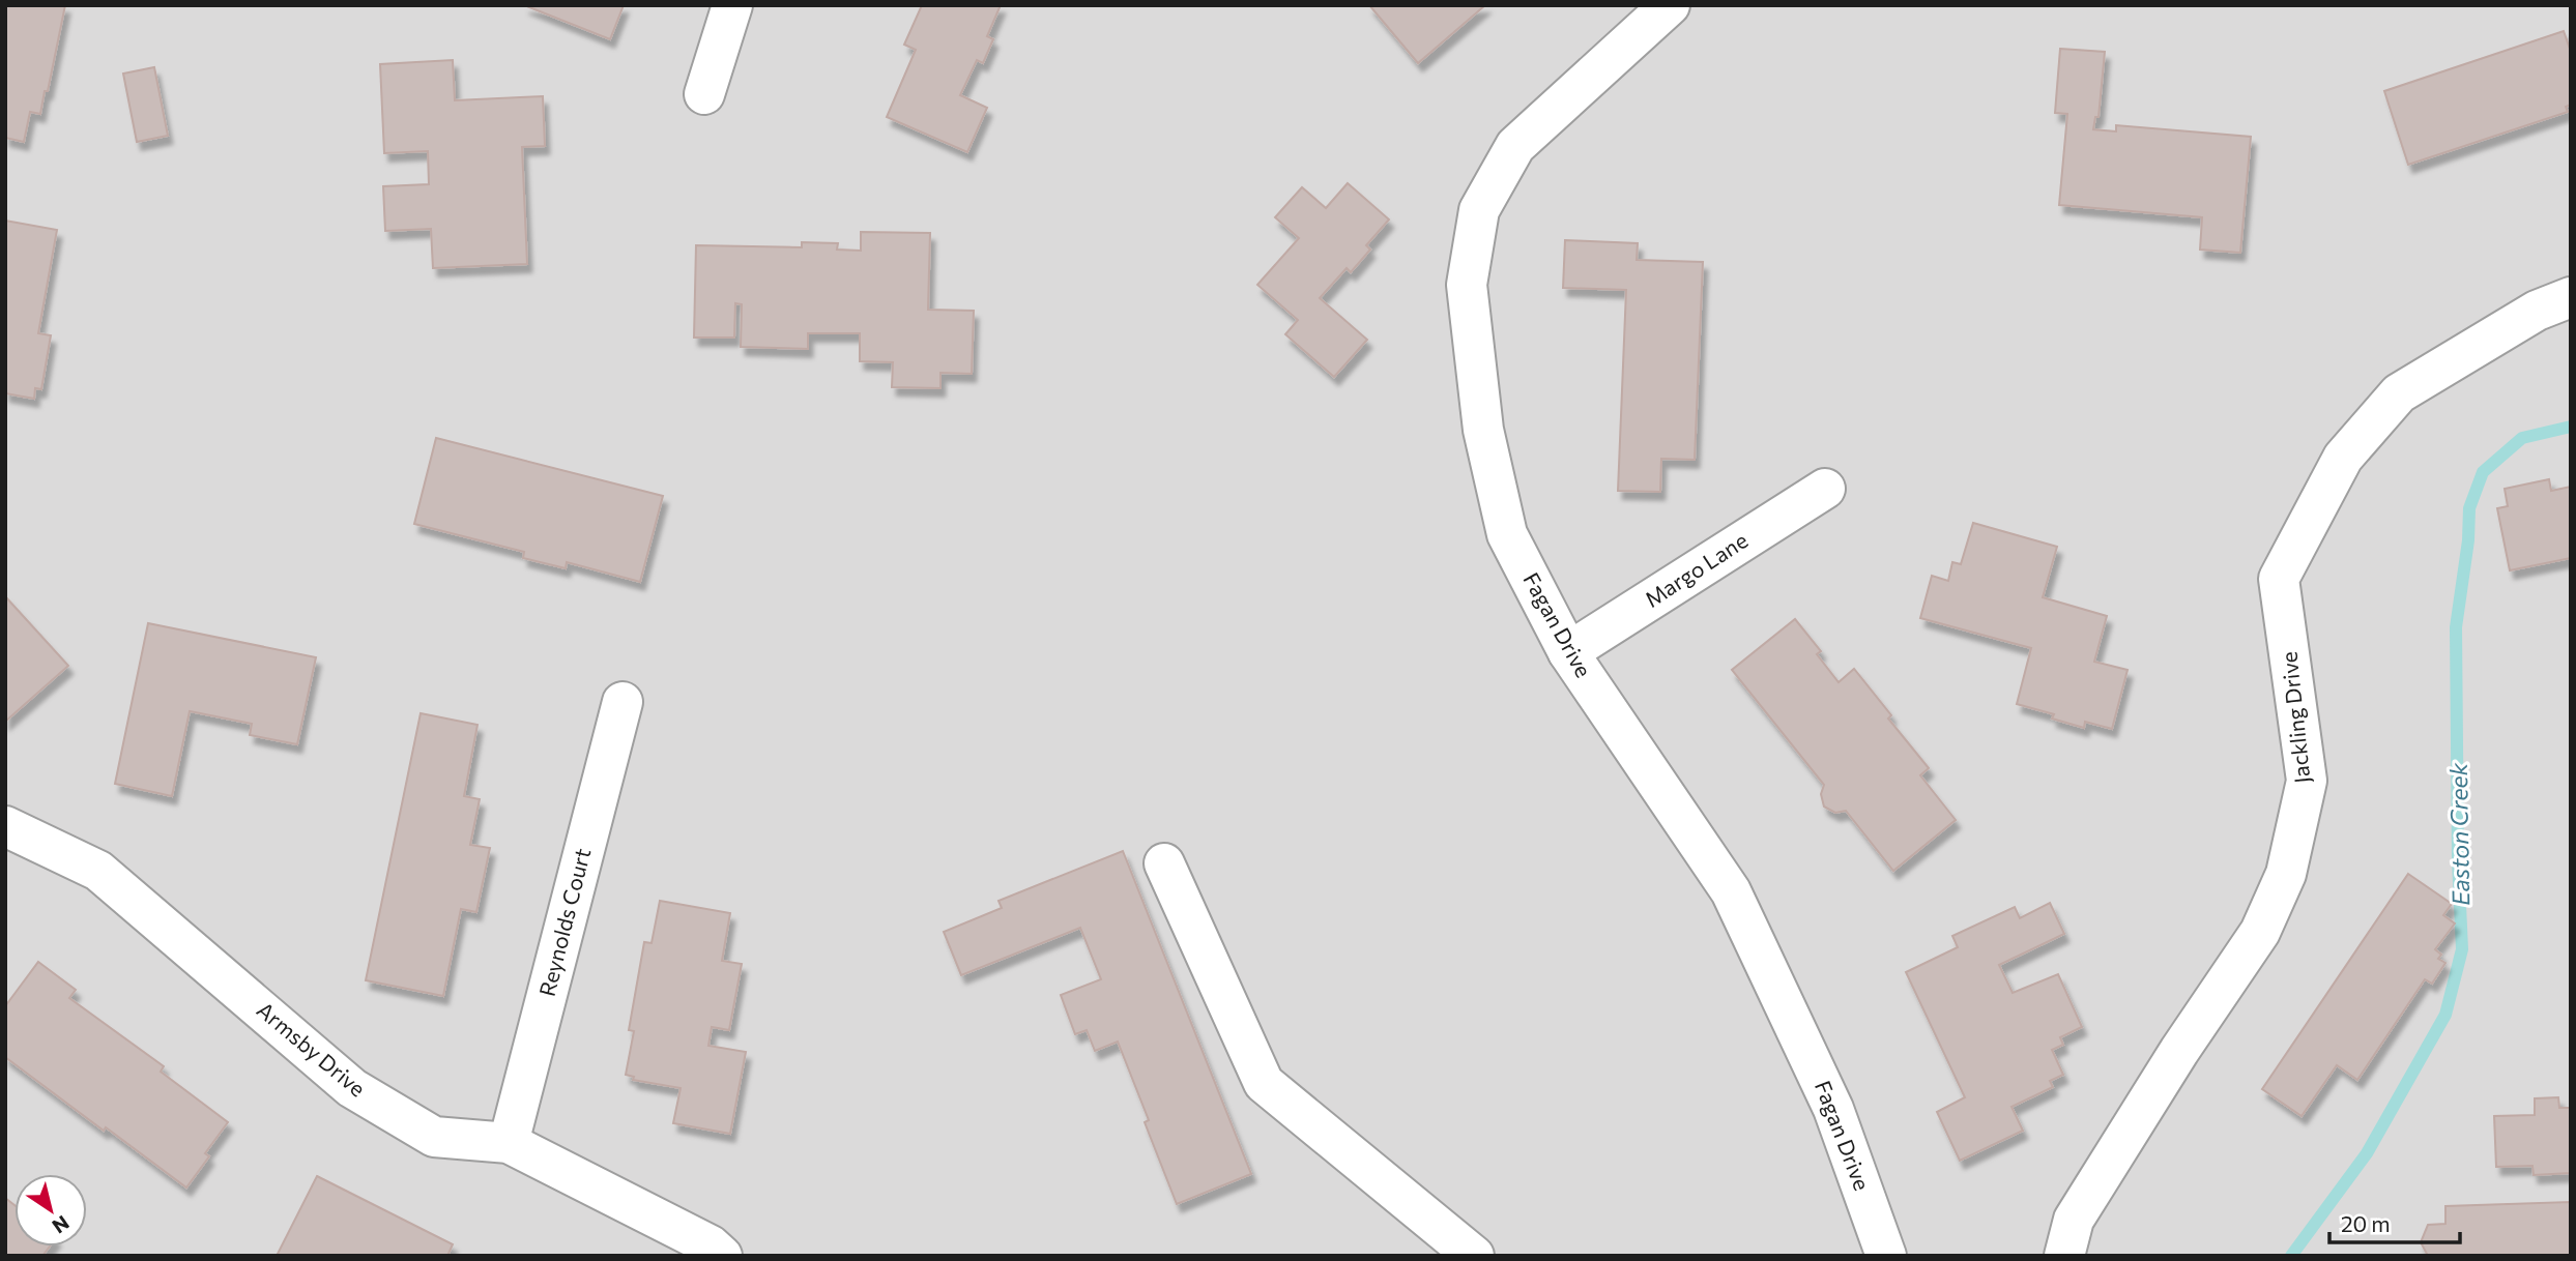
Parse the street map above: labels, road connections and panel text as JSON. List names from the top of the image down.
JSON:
{
  "streets": {
    "street": [
      "Margo Lane",
      "Fagan Drive",
      "Jackling Drive",
      "Reynolds Court",
      "Armsby Drive"
    ]
  },
  "crossings": [
    ["Margo Lane", "Fagan Drive"],
    ["Reynolds Court", "Armsby Drive"]
  ],
  "water": ["Easton Creek"],
  "scale_bar": "20 m",
  "north": "bottom right"
}
